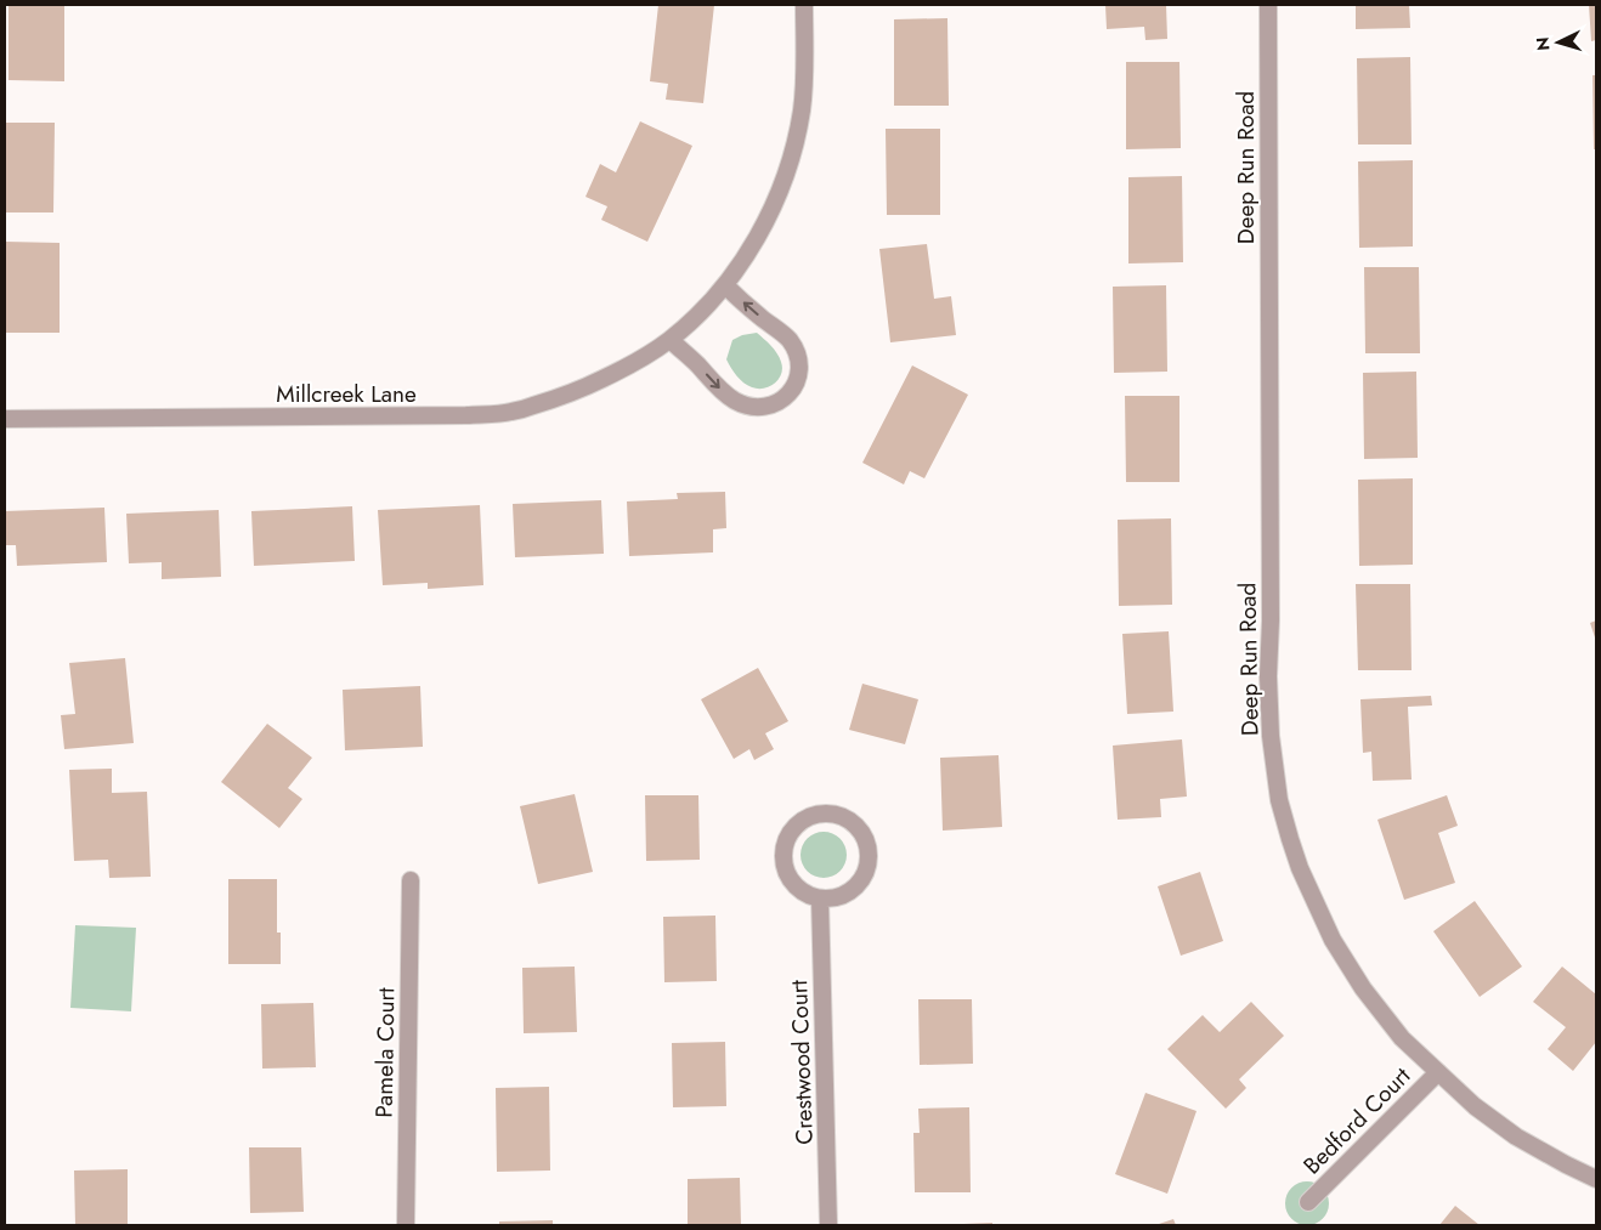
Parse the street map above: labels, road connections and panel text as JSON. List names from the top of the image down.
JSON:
{
  "streets": {
    "street": [
      "Deep Run Road",
      "Millcreek Lane",
      "Pamela Court",
      "Crestwood Court",
      "Bedford Court"
    ]
  },
  "crossings": [
    ["Deep Run Road", "Bedford Court"]
  ],
  "north": "left"
}
